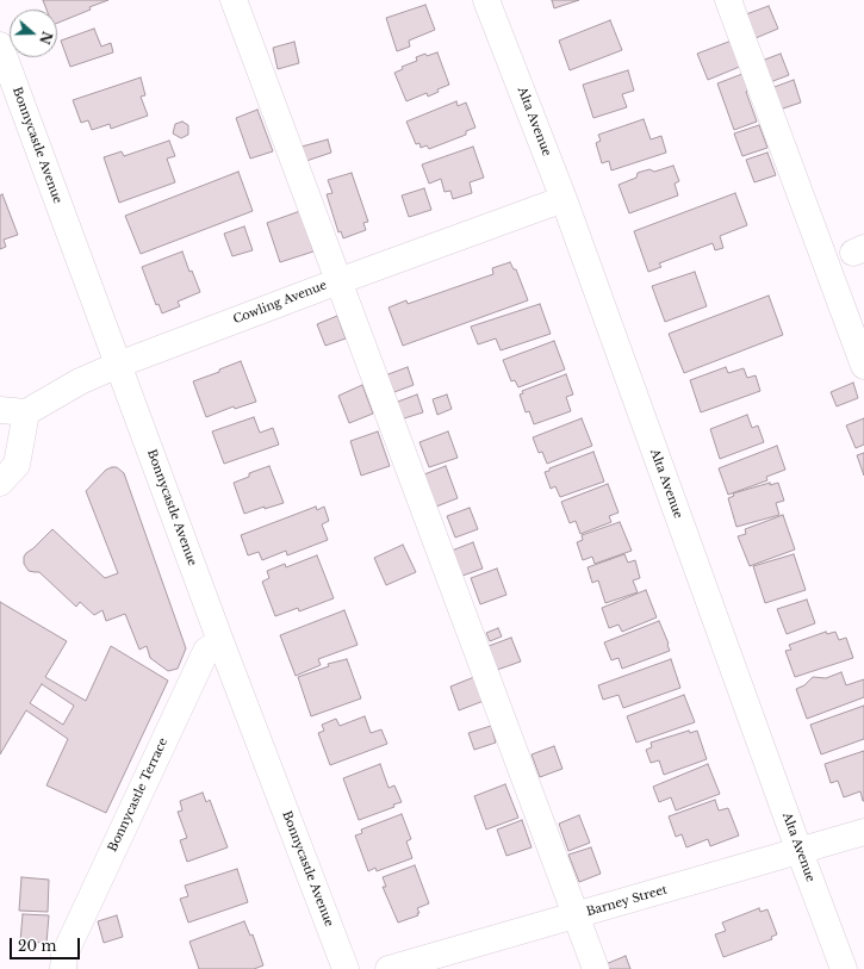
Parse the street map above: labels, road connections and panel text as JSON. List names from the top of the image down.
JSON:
{
  "streets": {
    "street": [
      "Alta Avenue",
      "Bonnycastle Avenue",
      "Cowling Avenue",
      "Bonnycastle Terrace",
      "Barney Street"
    ]
  },
  "crossings": [
    ["Alta Avenue", "Cowling Avenue"],
    ["Alta Avenue", "Barney Street"],
    ["Bonnycastle Avenue", "Cowling Avenue"],
    ["Bonnycastle Avenue", "Bonnycastle Terrace"]
  ],
  "scale_bar": "20 m",
  "north": "right"
}
